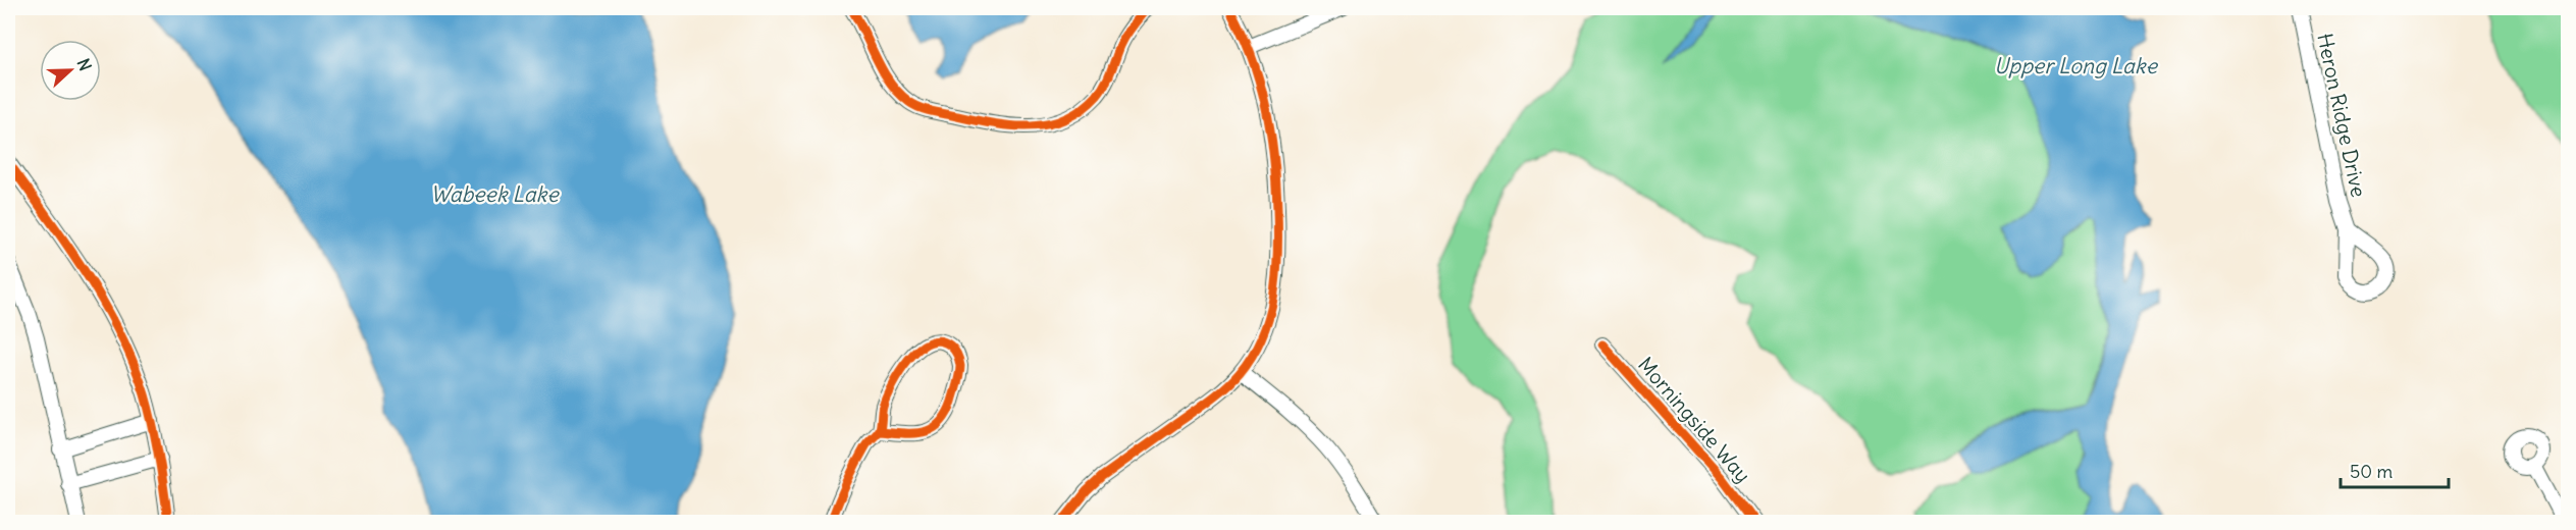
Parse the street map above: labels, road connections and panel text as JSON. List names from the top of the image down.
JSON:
{
  "streets": {
    "street": ["Heron Ridge Drive", "Morningside Way"]
  },
  "water": ["Upper Long Lake", "Wabeek Lake"],
  "scale_bar": "50 m",
  "north": "right"
}
